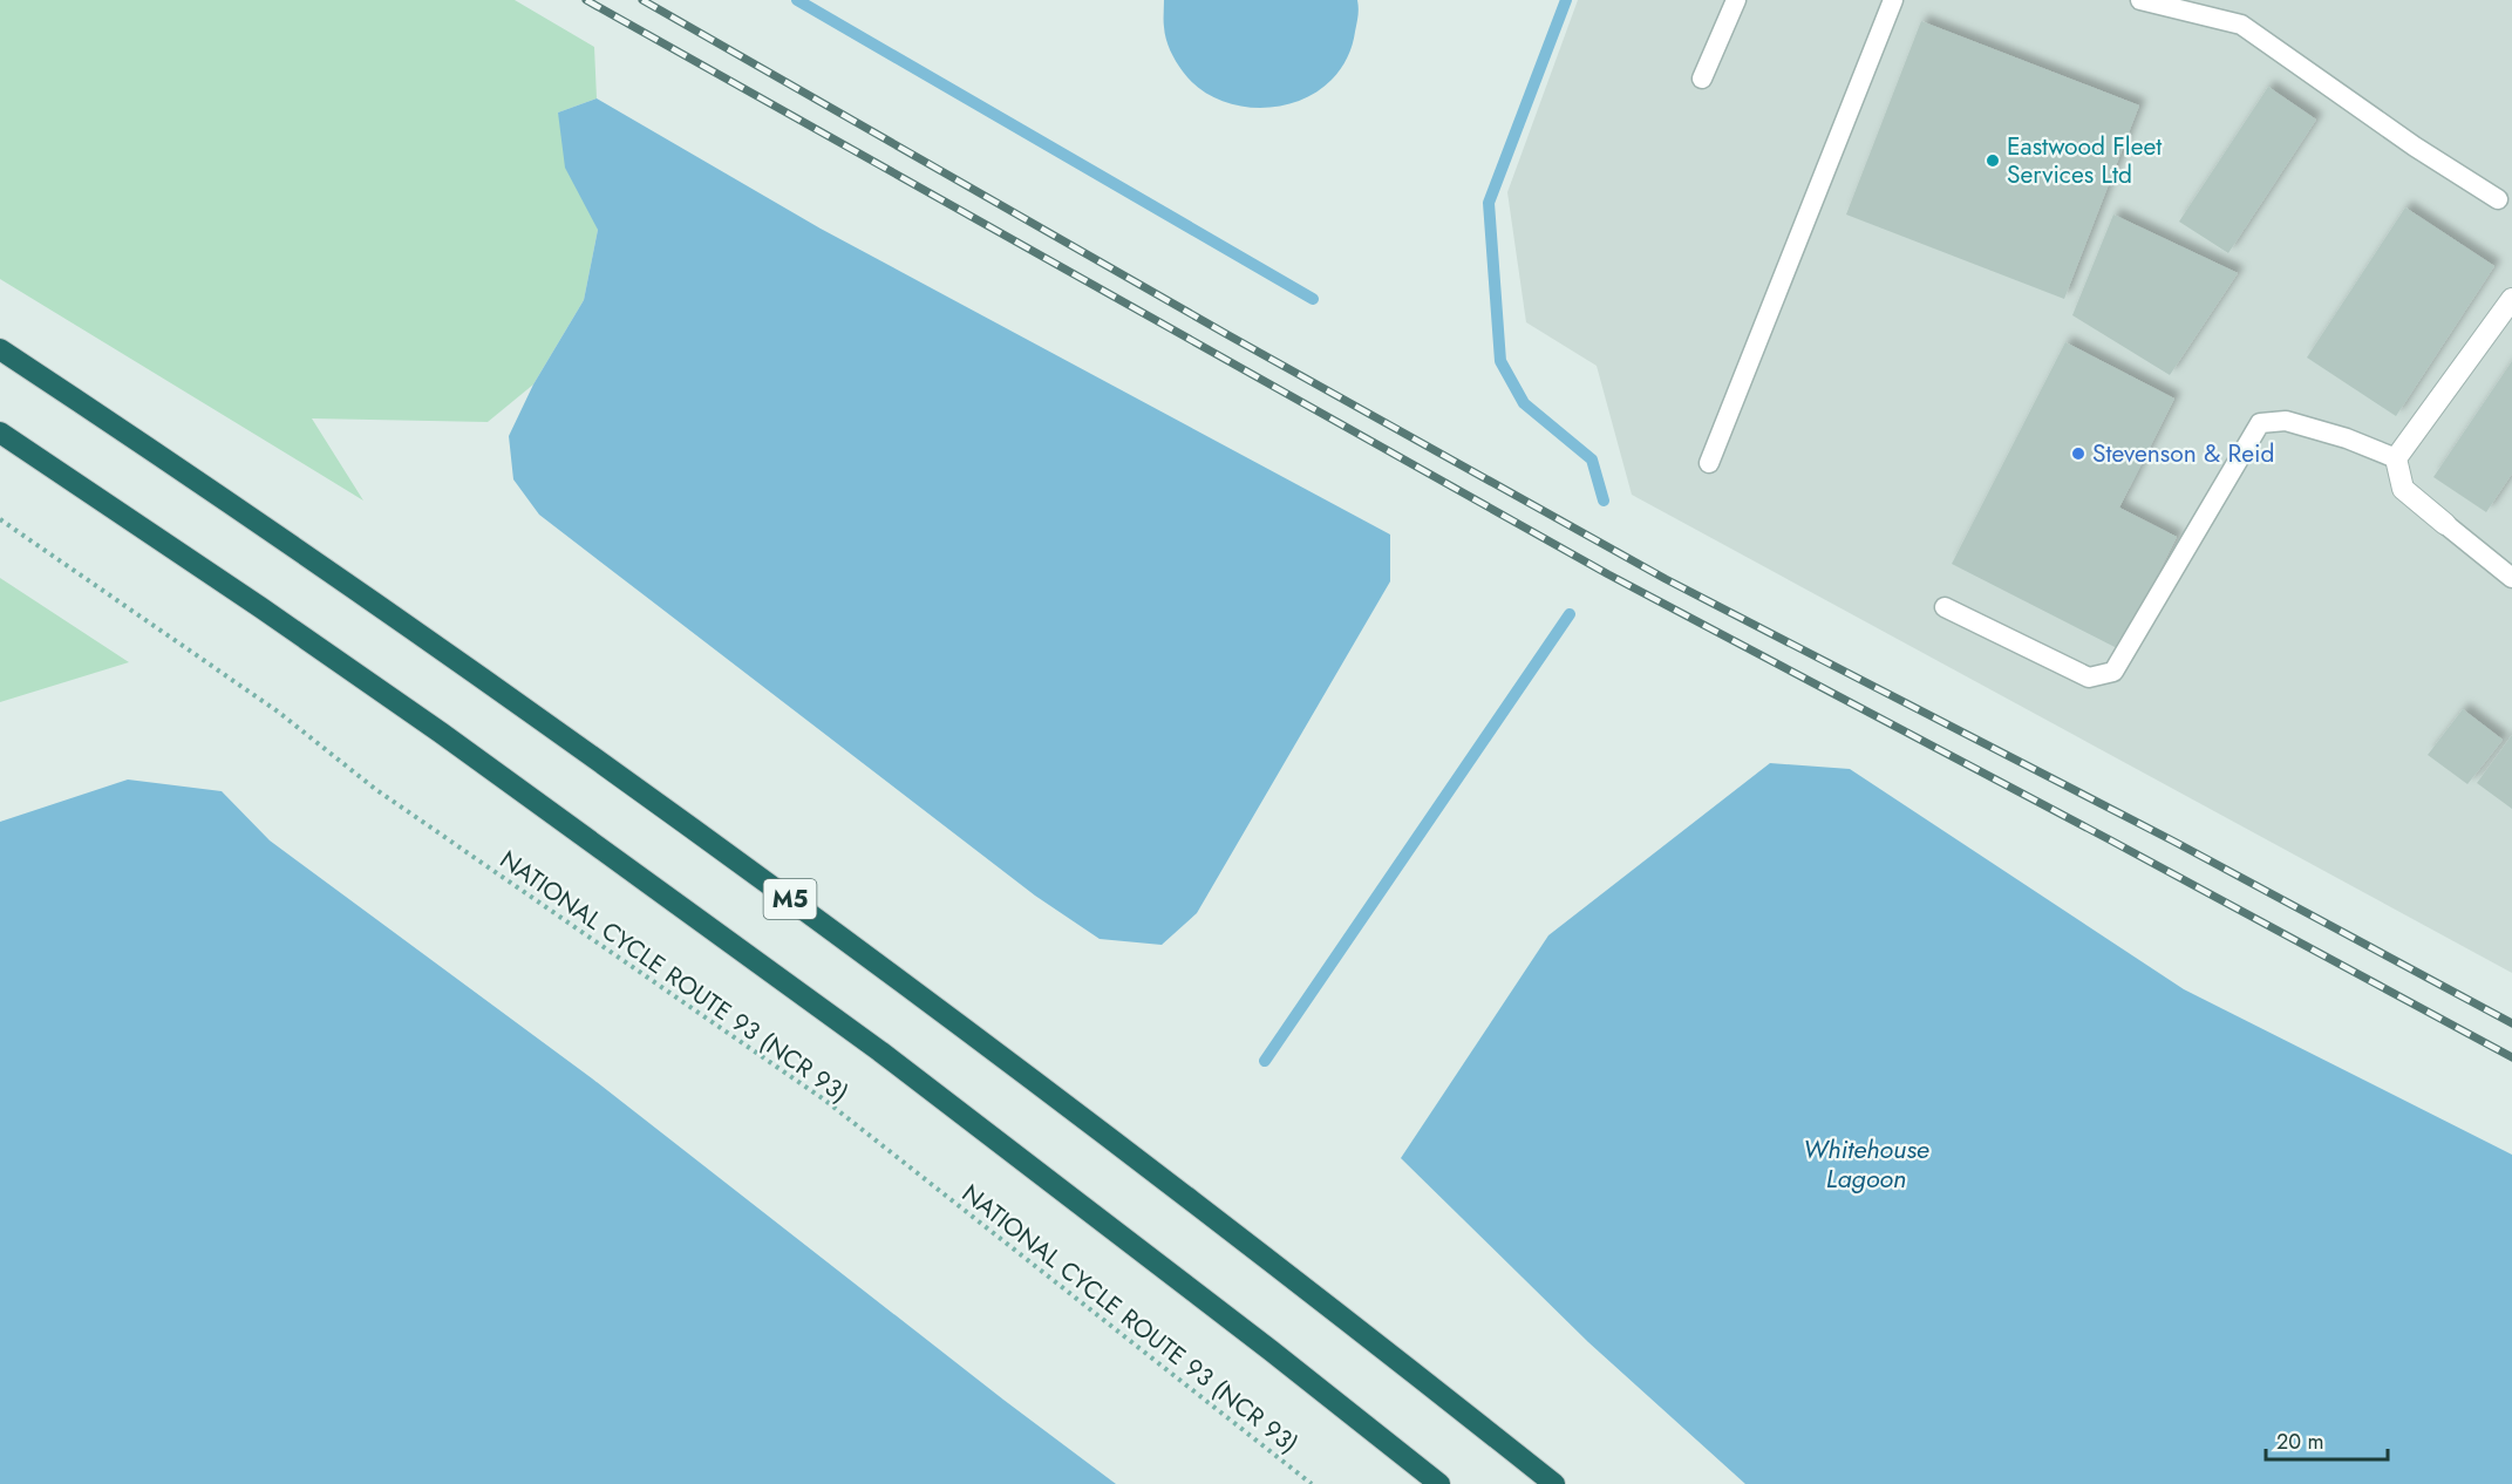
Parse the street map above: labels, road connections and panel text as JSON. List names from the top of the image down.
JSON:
{
  "streets": {
    "highway": ["M5"],
    "path": ["NATIONAL CYCLE ROUTE 93 (NCR 93)"]
  },
  "water": ["Whitehouse Lagoon"],
  "places": ["Eastwood Fleet Services Ltd", "Stevenson & Reid"],
  "scale_bar": "20 m"
}
